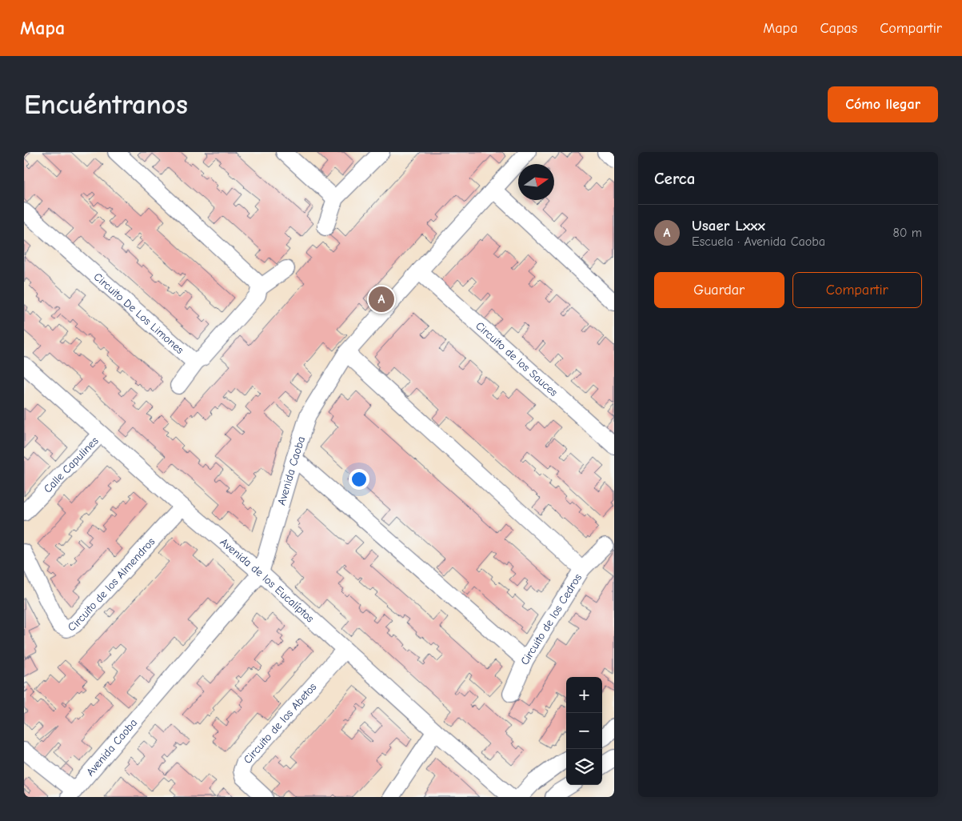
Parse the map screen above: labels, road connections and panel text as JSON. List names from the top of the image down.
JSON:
{
  "streets": {
    "street": [
      "Circuito De Los Limones",
      "Circuito de los Sauces",
      "Calle Capulines",
      "Avenida Caoba",
      "Circuito de los Almendros",
      "Avenida de los Eucalíptos",
      "Circuito de los Cedros",
      "Circuito de los Abetos"
    ]
  },
  "crossings": [
    ["Circuito de los Sauces", "Avenida Caoba"],
    ["Calle Capulines", "Avenida de los Eucalíptos"],
    ["Avenida Caoba", "Avenida de los Eucalíptos"],
    ["Avenida Caoba", "Circuito de los Cedros"],
    ["Circuito de los Almendros", "Avenida de los Eucalíptos"],
    ["Avenida de los Eucalíptos", "Circuito de los Abetos"]
  ],
  "north": "right",
  "page": {
    "header": "Mapa",
    "nav": ["Mapa", "Capas", "Compartir"],
    "buttons": [
      "Cómo llegar",
      ["Guardar", "Compartir"]
    ],
    "title": "Encuéntranos",
    "heading": "Cerca",
    "list": [
      {
        "mark": "A",
        "name": "Usaer Lxxx",
        "note": "Escuela · Avenida Caoba",
        "value": "80 m"
      }
    ],
    "pins": "A",
    "map_buttons": ["+", "−"]
  }
}
